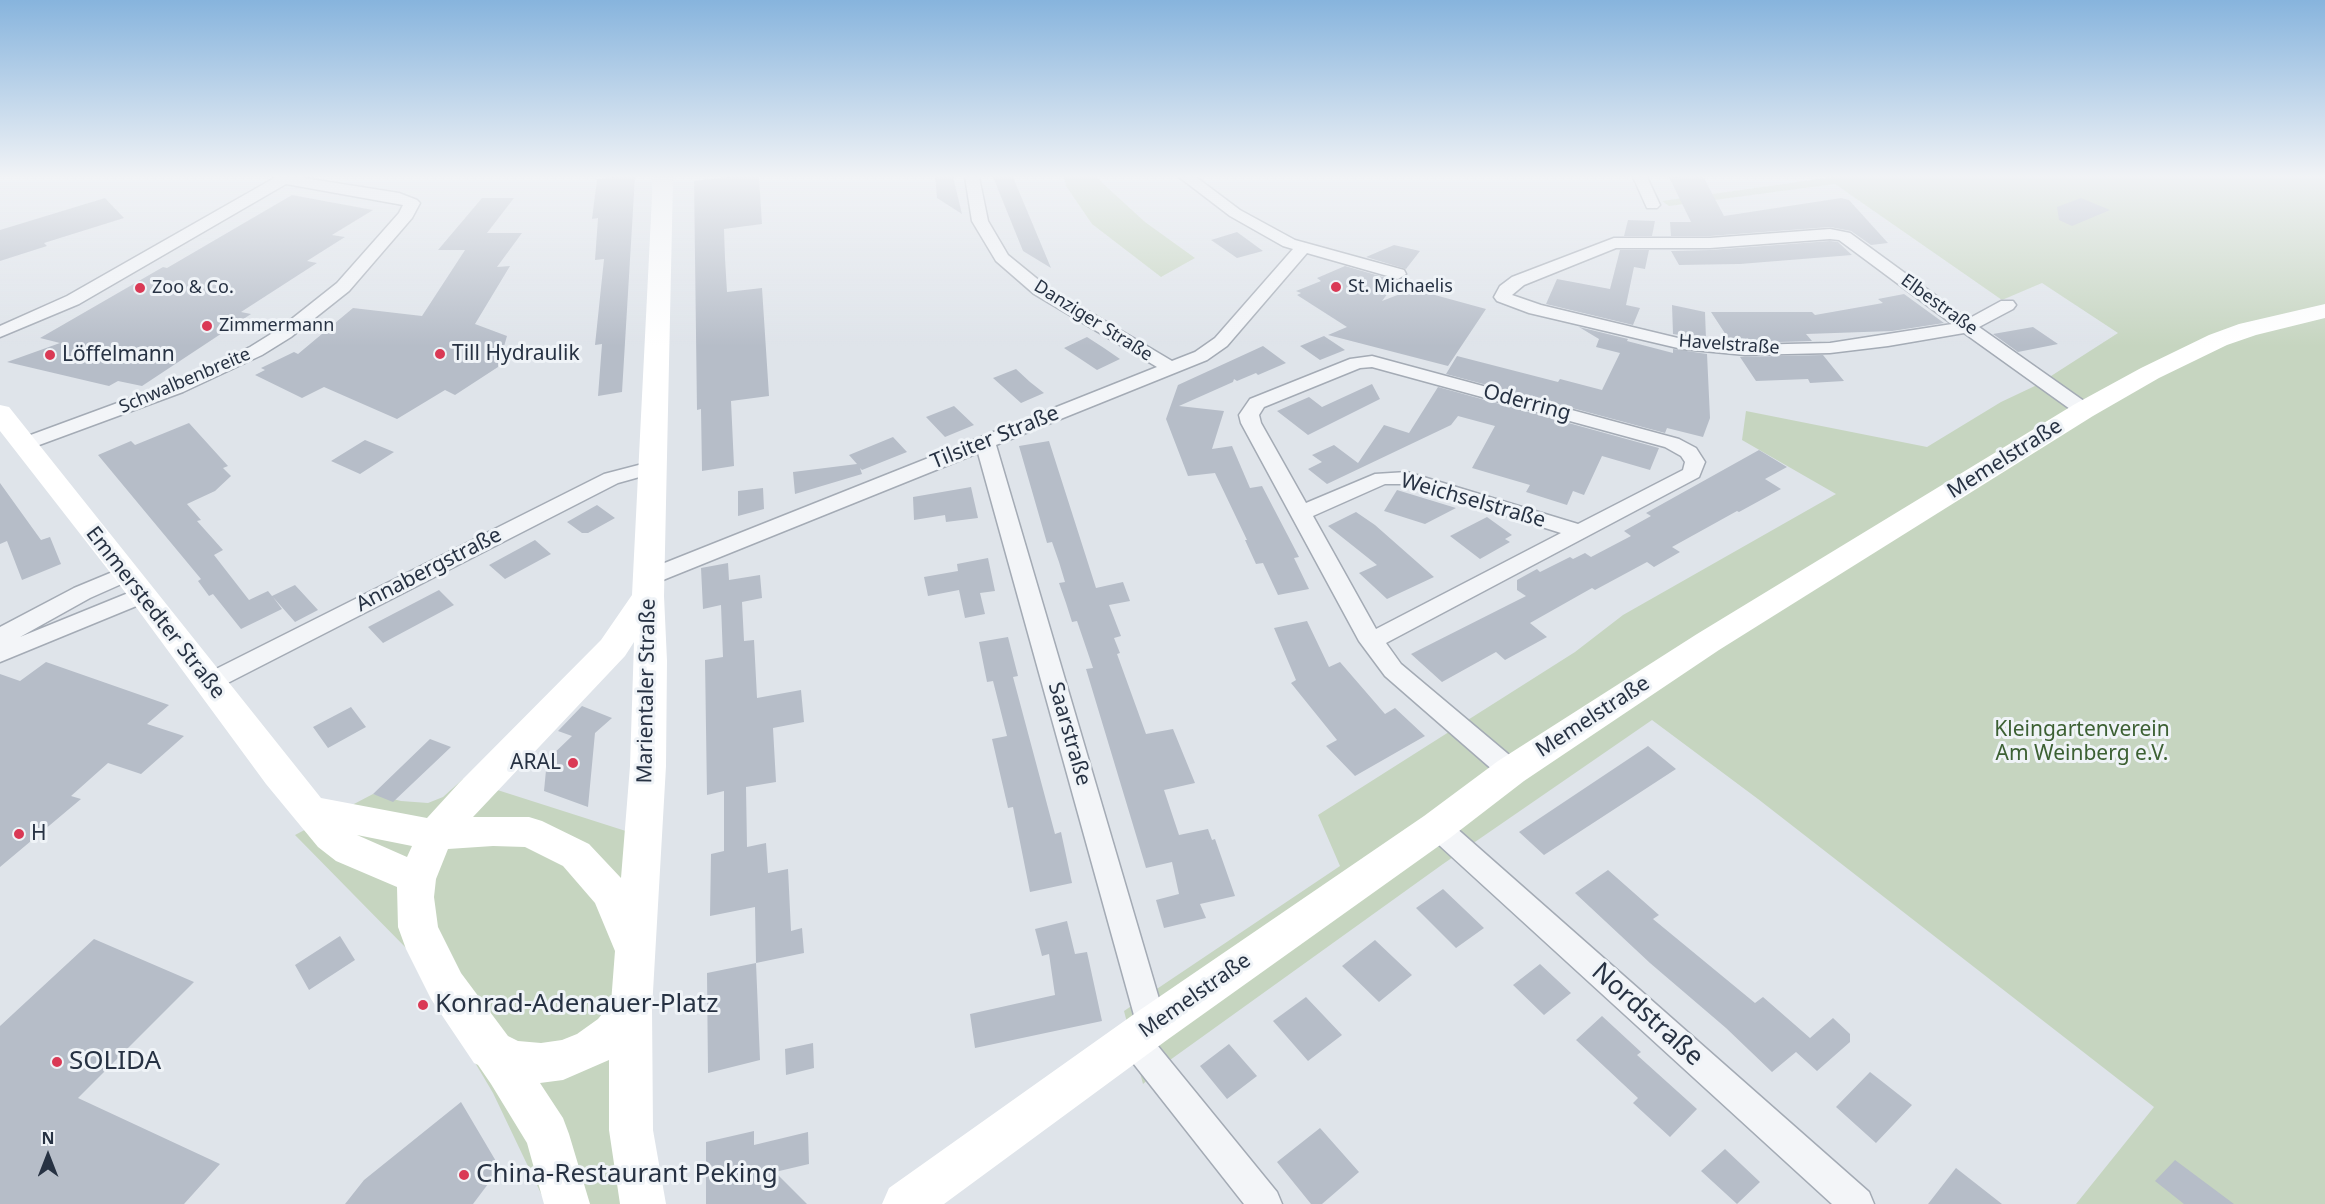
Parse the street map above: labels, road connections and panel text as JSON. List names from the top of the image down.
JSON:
{
  "streets": {
    "main road": ["Memelstraße", "Emmerstedter Straße", "Marientaler Straße"],
    "street": [
      "Elbestraße",
      "Danziger Straße",
      "Havelstraße",
      "Schwalbenbreite",
      "Oderring",
      "Tilsiter Straße",
      "Weichselstraße",
      "Annabergstraße",
      "Saarstraße",
      "Nordstraße"
    ]
  },
  "crossings": [
    ["Elbestraße", "Havelstraße"],
    ["Elbestraße", "Memelstraße"],
    ["Danziger Straße", "Tilsiter Straße"],
    ["Schwalbenbreite", "Emmerstedter Straße"],
    ["Oderring", "Memelstraße"],
    ["Oderring", "Weichselstraße"],
    ["Tilsiter Straße", "Marientaler Straße"],
    ["Tilsiter Straße", "Saarstraße"],
    ["Memelstraße", "Saarstraße"],
    ["Memelstraße", "Nordstraße"],
    ["Annabergstraße", "Emmerstedter Straße"],
    ["Annabergstraße", "Marientaler Straße"]
  ],
  "parks": ["Kleingartenverein Am Weinberg e.V."],
  "places": [
    "St. Michaelis",
    "Zoo & Co.",
    "Zimmermann",
    "Till Hydraulik",
    "Löffelmann",
    "ARAL",
    "H",
    "Konrad-Adenauer-Platz",
    "SOLIDA",
    "China-Restaurant Peking"
  ],
  "north": "top"
}
